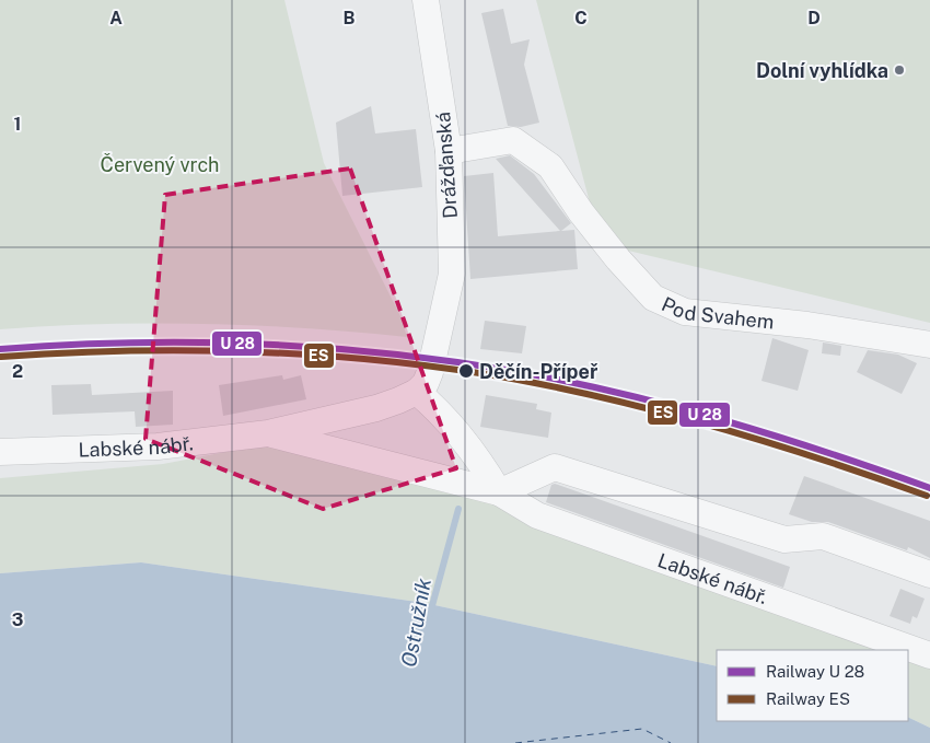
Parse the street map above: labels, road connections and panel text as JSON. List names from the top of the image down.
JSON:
{
  "streets": {
    "street": ["Drážďanská", "Pod Svahem", "Labské nábř."]
  },
  "crossings": [
    ["Drážďanská", "Pod Svahem"],
    ["Drážďanská", "Labské nábř."]
  ],
  "water": ["Ostružník"],
  "parks": ["Červený vrch"],
  "places": ["Dolní vyhlídka", "Děčín-Přípeř"],
  "lines": ["rail line ES"],
  "legend": ["Railway U 28", "Railway ES"],
  "grid": {
    "columns": [
      "A",
      "B",
      "C",
      "D"
    ],
    "rows": ["1", "2", "3"]
  }
}
